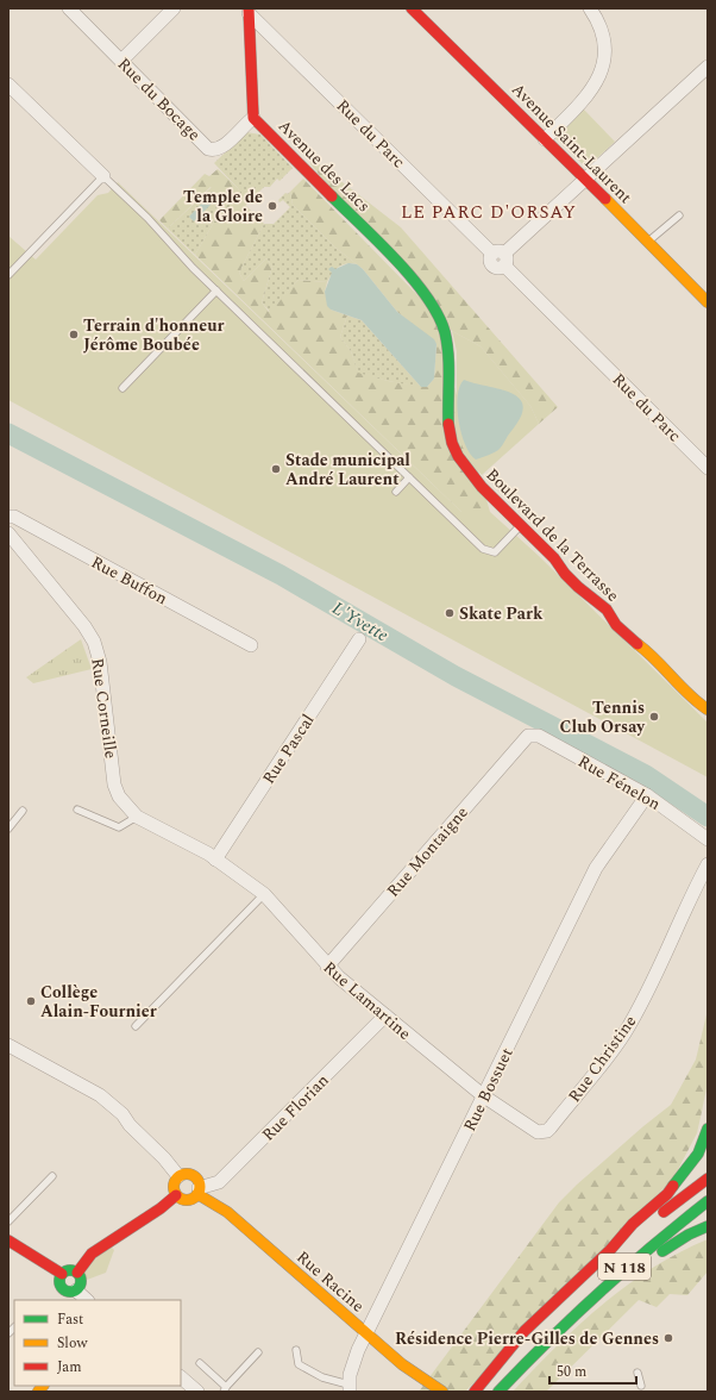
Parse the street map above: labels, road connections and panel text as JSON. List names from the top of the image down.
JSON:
{
  "streets": {
    "main road": [
      "Avenue Saint-Laurent",
      "Avenue des Lacs",
      "Boulevard de la Terrasse",
      "N 118",
      "Rue Racine"
    ],
    "street": [
      "Rue du Bocage",
      "Rue du Parc",
      "Rue Buffon",
      "Rue Corneille",
      "Rue Pascal",
      "Rue Fénelon",
      "Rue Montaigne",
      "Rue Lamartine",
      "Rue Christine",
      "Rue Bossuet",
      "Rue Florian"
    ]
  },
  "crossings": [
    ["Rue du Bocage", "Avenue des Lacs"],
    ["Rue du Parc", "Avenue des Lacs"],
    ["Avenue des Lacs", "Boulevard de la Terrasse"],
    ["Rue Corneille", "Rue Pascal"],
    ["Rue Corneille", "Rue Lamartine"],
    ["Rue Pascal", "Rue Lamartine"],
    ["Rue Fénelon", "Rue Montaigne"],
    ["Rue Fénelon", "Rue Bossuet"],
    ["Rue Montaigne", "Rue Lamartine"],
    ["Rue Lamartine", "Rue Christine"],
    ["Rue Lamartine", "Rue Bossuet"],
    ["Rue Lamartine", "Rue Florian"],
    ["Rue Christine", "Rue Bossuet"],
    ["Rue Bossuet", "Rue Racine"],
    ["Rue Florian", "Rue Racine"]
  ],
  "districts": ["LE PARC D'ORSAY"],
  "water": ["L'Yvette"],
  "places": [
    "Temple de la Gloire",
    "Terrain d'honneur Jérôme Boubée",
    "Stade municipal André Laurent",
    "Skate Park",
    "Tennis Club Orsay",
    "Collège Alain-Fournier",
    "Résidence Pierre-Gilles de Gennes"
  ],
  "legend": ["Fast", "Slow", "Jam"],
  "scale_bar": "50 m"
}
